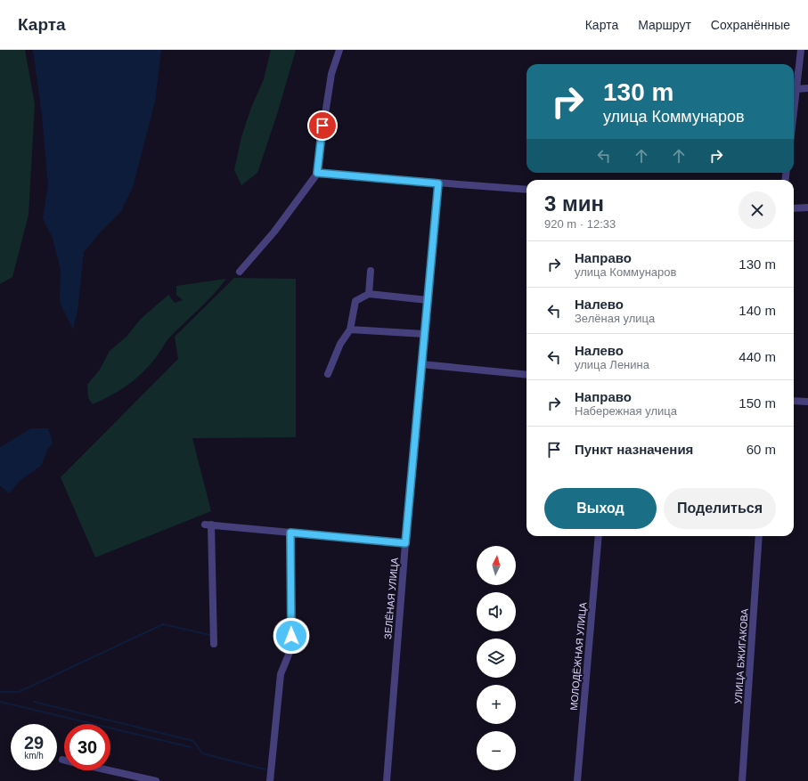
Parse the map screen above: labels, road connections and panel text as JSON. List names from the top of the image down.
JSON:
{
  "streets": {
    "street": ["ЗЕЛЁНАЯ УЛИЦА", "МОЛОДЁЖНАЯ УЛИЦА", "УЛИЦА БЖИГАКОВА"]
  },
  "north": "top",
  "page": {
    "header": "Карта",
    "nav": ["Карта", "Маршрут", "Сохранённые"],
    "turn": ["130 m", "улица Коммунаров"],
    "heading": ["3 мин", "920 m · 12:33"],
    "list": [
      {
        "name": "Направо",
        "note": "улица Коммунаров",
        "value": "130 m"
      },
      {
        "name": "Налево",
        "note": "Зелёная улица",
        "value": "140 m"
      },
      {
        "name": "Налево",
        "note": "улица Ленина",
        "value": "440 m"
      },
      {
        "name": "Направо",
        "note": "Набережная улица",
        "value": "150 m"
      },
      {
        "name": "Пункт назначения",
        "value": "60 m"
      }
    ],
    "buttons": ["Выход", "Поделиться"],
    "map_buttons": ["+", "−"],
    "speed": "29 km/h",
    "limit": "30"
  }
}
